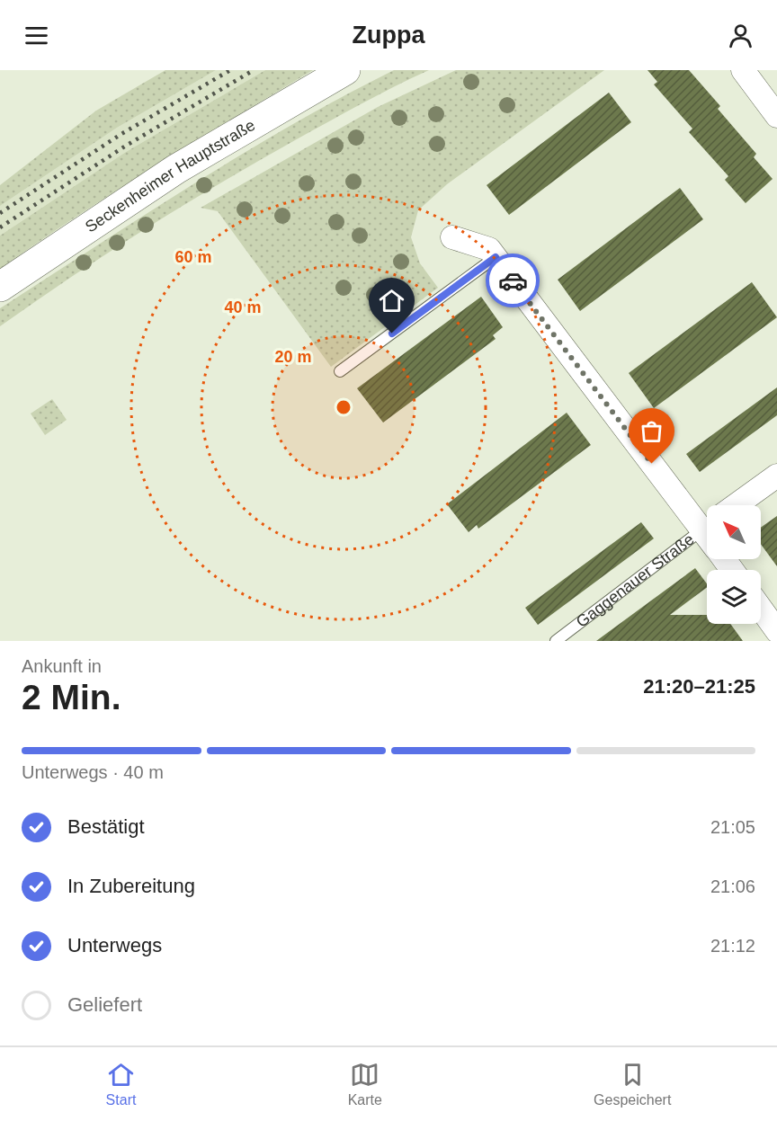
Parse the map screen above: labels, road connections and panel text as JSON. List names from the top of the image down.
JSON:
{
  "streets": {
    "main road": ["Seckenheimer Hauptstraße"],
    "lane": ["Gaggenauer Straße"]
  },
  "north": "top left",
  "page": {
    "header": "Zuppa",
    "heading": ["2 Min.", "Ankunft in", "21:20–21:25"],
    "bar": "Unterwegs · 40 m",
    "list": [
      ["Bestätigt", "21:05"],
      ["In Zubereitung", "21:06"],
      ["Unterwegs", "21:12"],
      "Geliefert"
    ],
    "tabs": ["Start", "Karte", "Gespeichert"]
  },
  "rings": ["60 m", "40 m", "20 m"]
}
